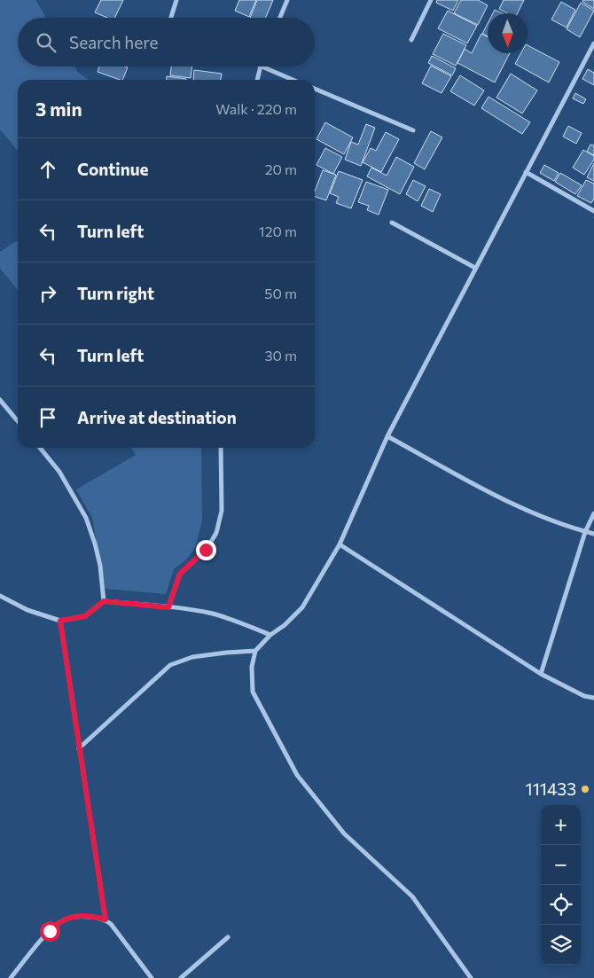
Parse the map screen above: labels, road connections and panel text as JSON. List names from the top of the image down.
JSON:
{
  "places": ["111433"],
  "north": "bottom",
  "page": {
    "search": "Search here",
    "heading": ["3 min", "Walk · 220 m"],
    "list": [
      ["Continue", "20 m"],
      ["Turn left", "120 m"],
      ["Turn right", "50 m"],
      ["Turn left", "30 m"],
      "Arrive at destination"
    ],
    "map_buttons": ["+", "−"]
  }
}
